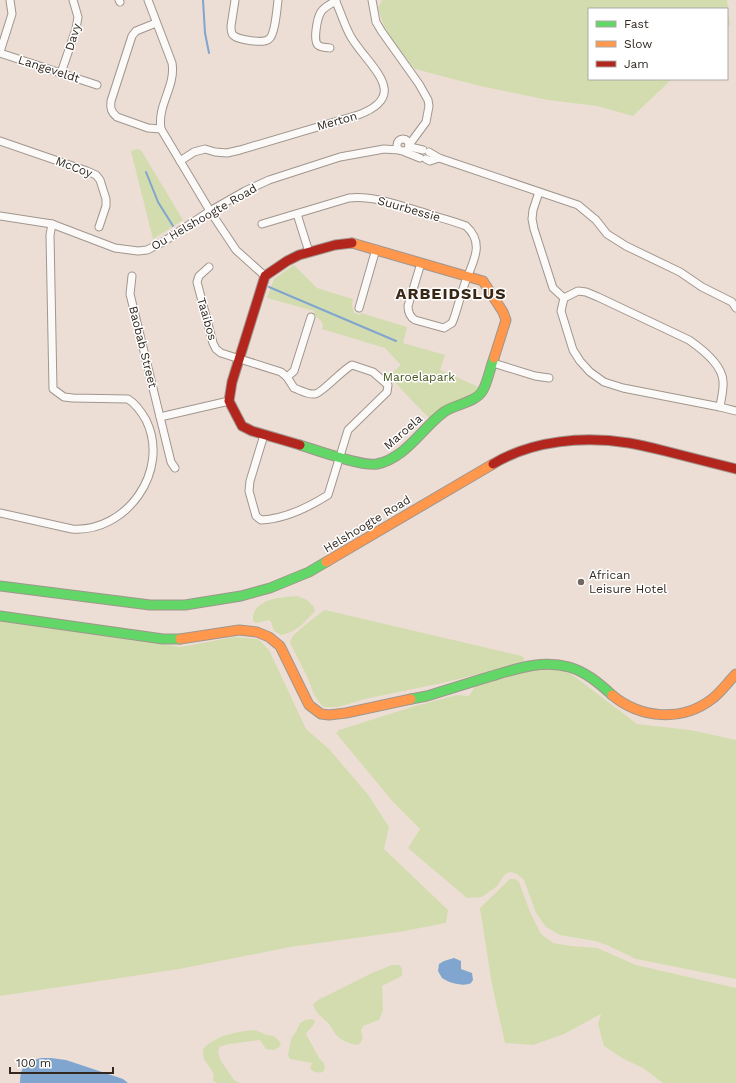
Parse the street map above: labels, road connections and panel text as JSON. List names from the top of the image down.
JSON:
{
  "streets": {
    "street": [
      "Davy",
      "Langeveldt",
      "Merton",
      "McCoy",
      "Suurbessie",
      "Ou Helshoogte Road",
      "Taaibos",
      "Baobab Street",
      "Maroela",
      "Helshoogte Road"
    ]
  },
  "crossings": [
    ["Davy", "Langeveldt"],
    ["Suurbessie", "Maroela"]
  ],
  "districts": ["ARBEIDSLUS"],
  "parks": ["Maroelapark"],
  "places": ["African Leisure Hotel"],
  "legend": ["Fast", "Slow", "Jam"],
  "scale_bar": "100 m"
}
